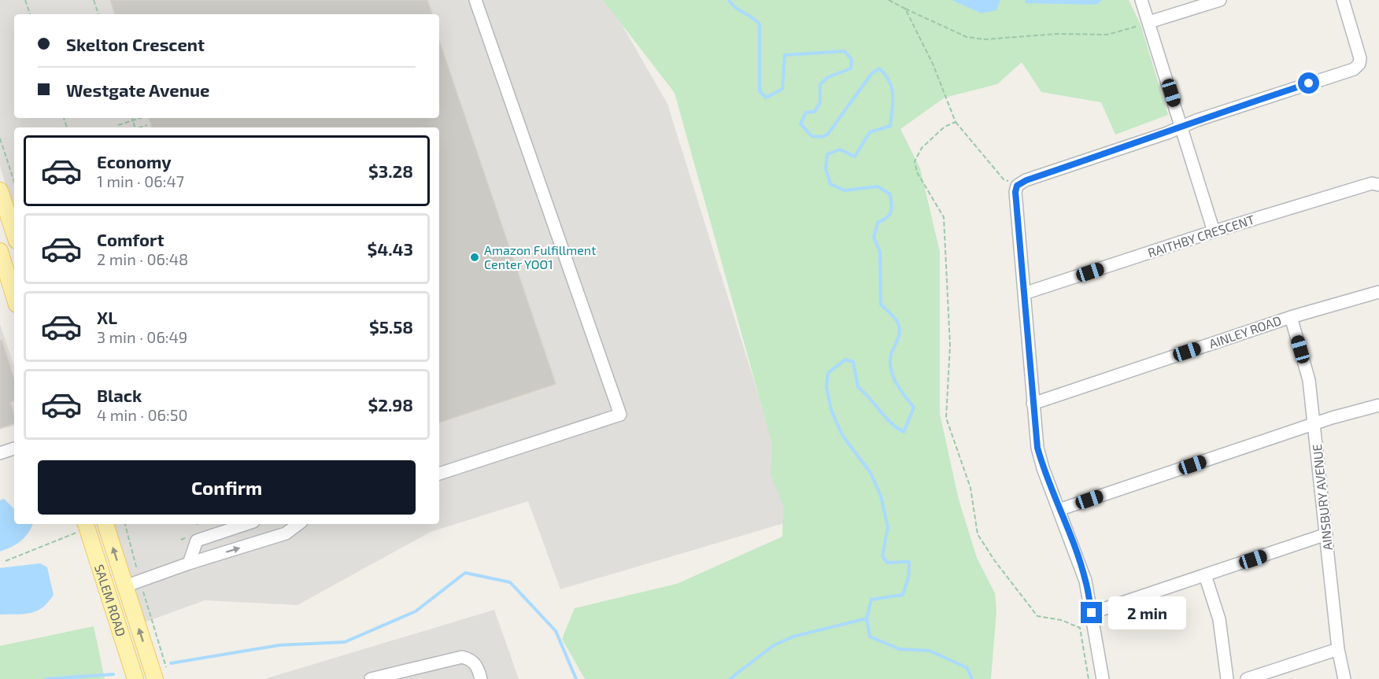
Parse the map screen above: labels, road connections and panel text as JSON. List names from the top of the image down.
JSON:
{
  "streets": {
    "main road": ["SALEM ROAD"],
    "street": ["RAITHBY CRESCENT", "AINLEY ROAD", "AINSBURY AVENUE"]
  },
  "crossings": [
    ["AINLEY ROAD", "AINSBURY AVENUE"]
  ],
  "places": ["Amazon Fulfillment Center YOO1"],
  "page": {
    "banner": ["Skelton Crescent", "Westgate Avenue"],
    "list": [
      {
        "name": "Economy",
        "note": "1 min · 06:47",
        "value": "$3.28"
      },
      {
        "name": "Comfort",
        "note": "2 min · 06:48",
        "value": "$4.43"
      },
      {
        "name": "XL",
        "note": "3 min · 06:49",
        "value": "$5.58"
      },
      {
        "name": "Black",
        "note": "4 min · 06:50",
        "value": "$2.98"
      }
    ],
    "buttons": "Confirm",
    "bubble": "2 min"
  }
}
